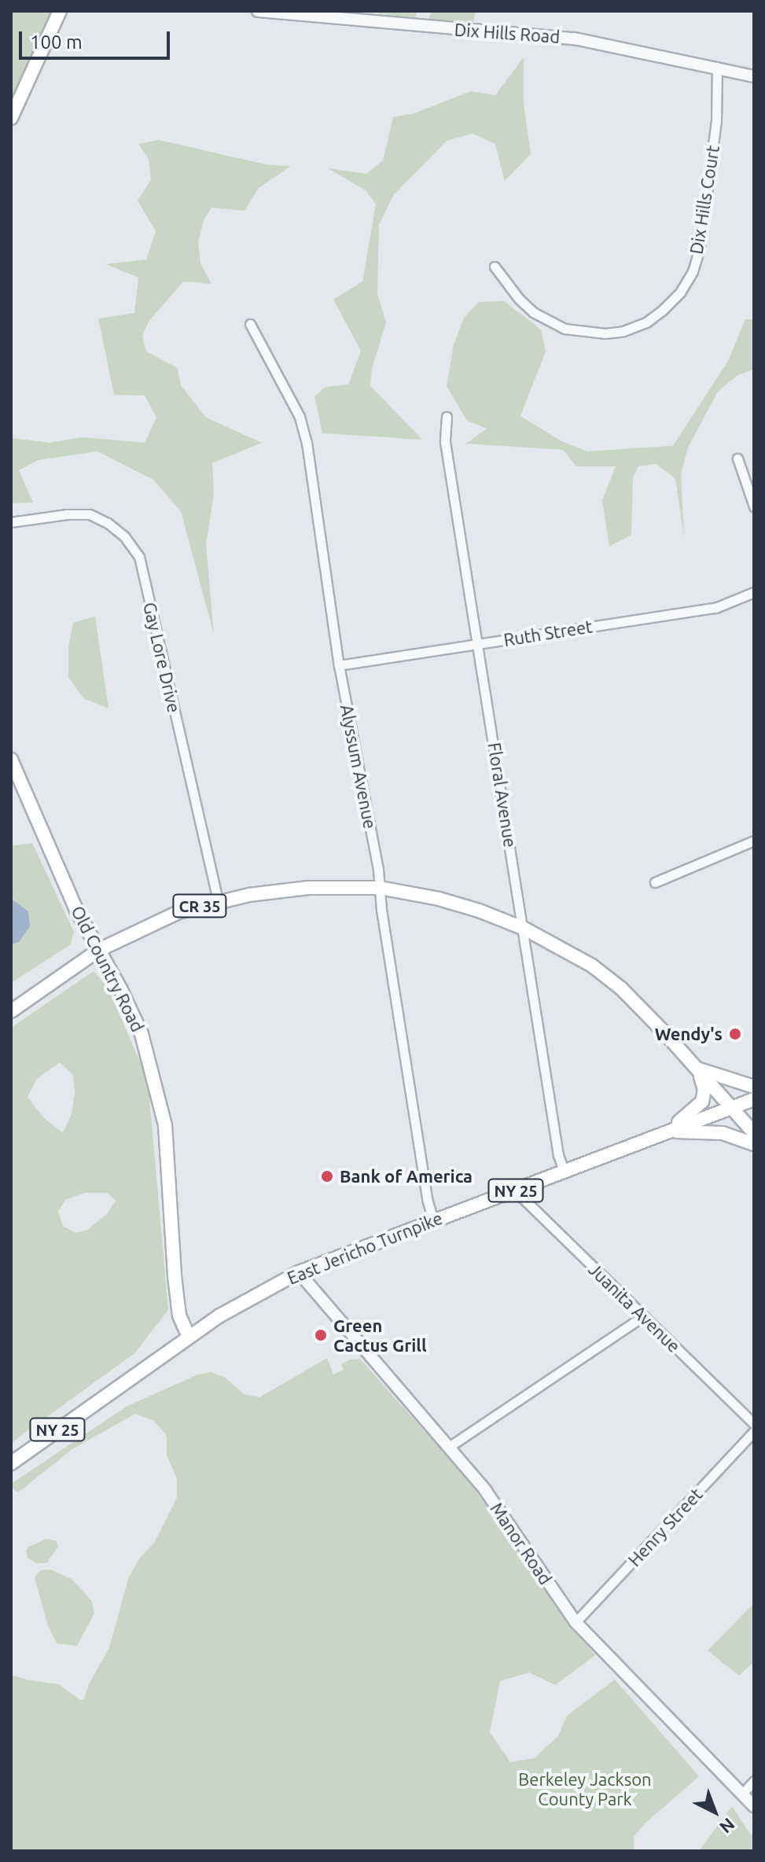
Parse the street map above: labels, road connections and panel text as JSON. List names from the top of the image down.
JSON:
{
  "streets": {
    "main road": [
      "CR 35",
      "Old Country Road",
      "NY 25",
      "East Jericho Turnpike"
    ],
    "street": [
      "Dix Hills Road",
      "Dix Hills Court",
      "Ruth Street",
      "Gay Lore Drive",
      "Alyssum Avenue",
      "Floral Avenue",
      "Juanita Avenue",
      "Henry Street",
      "Manor Road"
    ]
  },
  "crossings": [
    ["Dix Hills Road", "Dix Hills Court"],
    ["Ruth Street", "Alyssum Avenue"],
    ["Ruth Street", "Floral Avenue"],
    ["Gay Lore Drive", "CR 35"],
    ["Alyssum Avenue", "CR 35"],
    ["Alyssum Avenue", "East Jericho Turnpike"],
    ["Floral Avenue", "CR 35"],
    ["Floral Avenue", "East Jericho Turnpike"],
    ["CR 35", "Old Country Road"],
    ["CR 35", "East Jericho Turnpike"],
    ["Old Country Road", "East Jericho Turnpike"],
    ["East Jericho Turnpike", "Juanita Avenue"],
    ["East Jericho Turnpike", "Manor Road"],
    ["Henry Street", "Manor Road"]
  ],
  "parks": ["Berkeley Jackson County Park"],
  "places": ["Wendy's", "Bank of America", "Green Cactus Grill"],
  "scale_bar": "100 m",
  "north": "bottom right"
}
